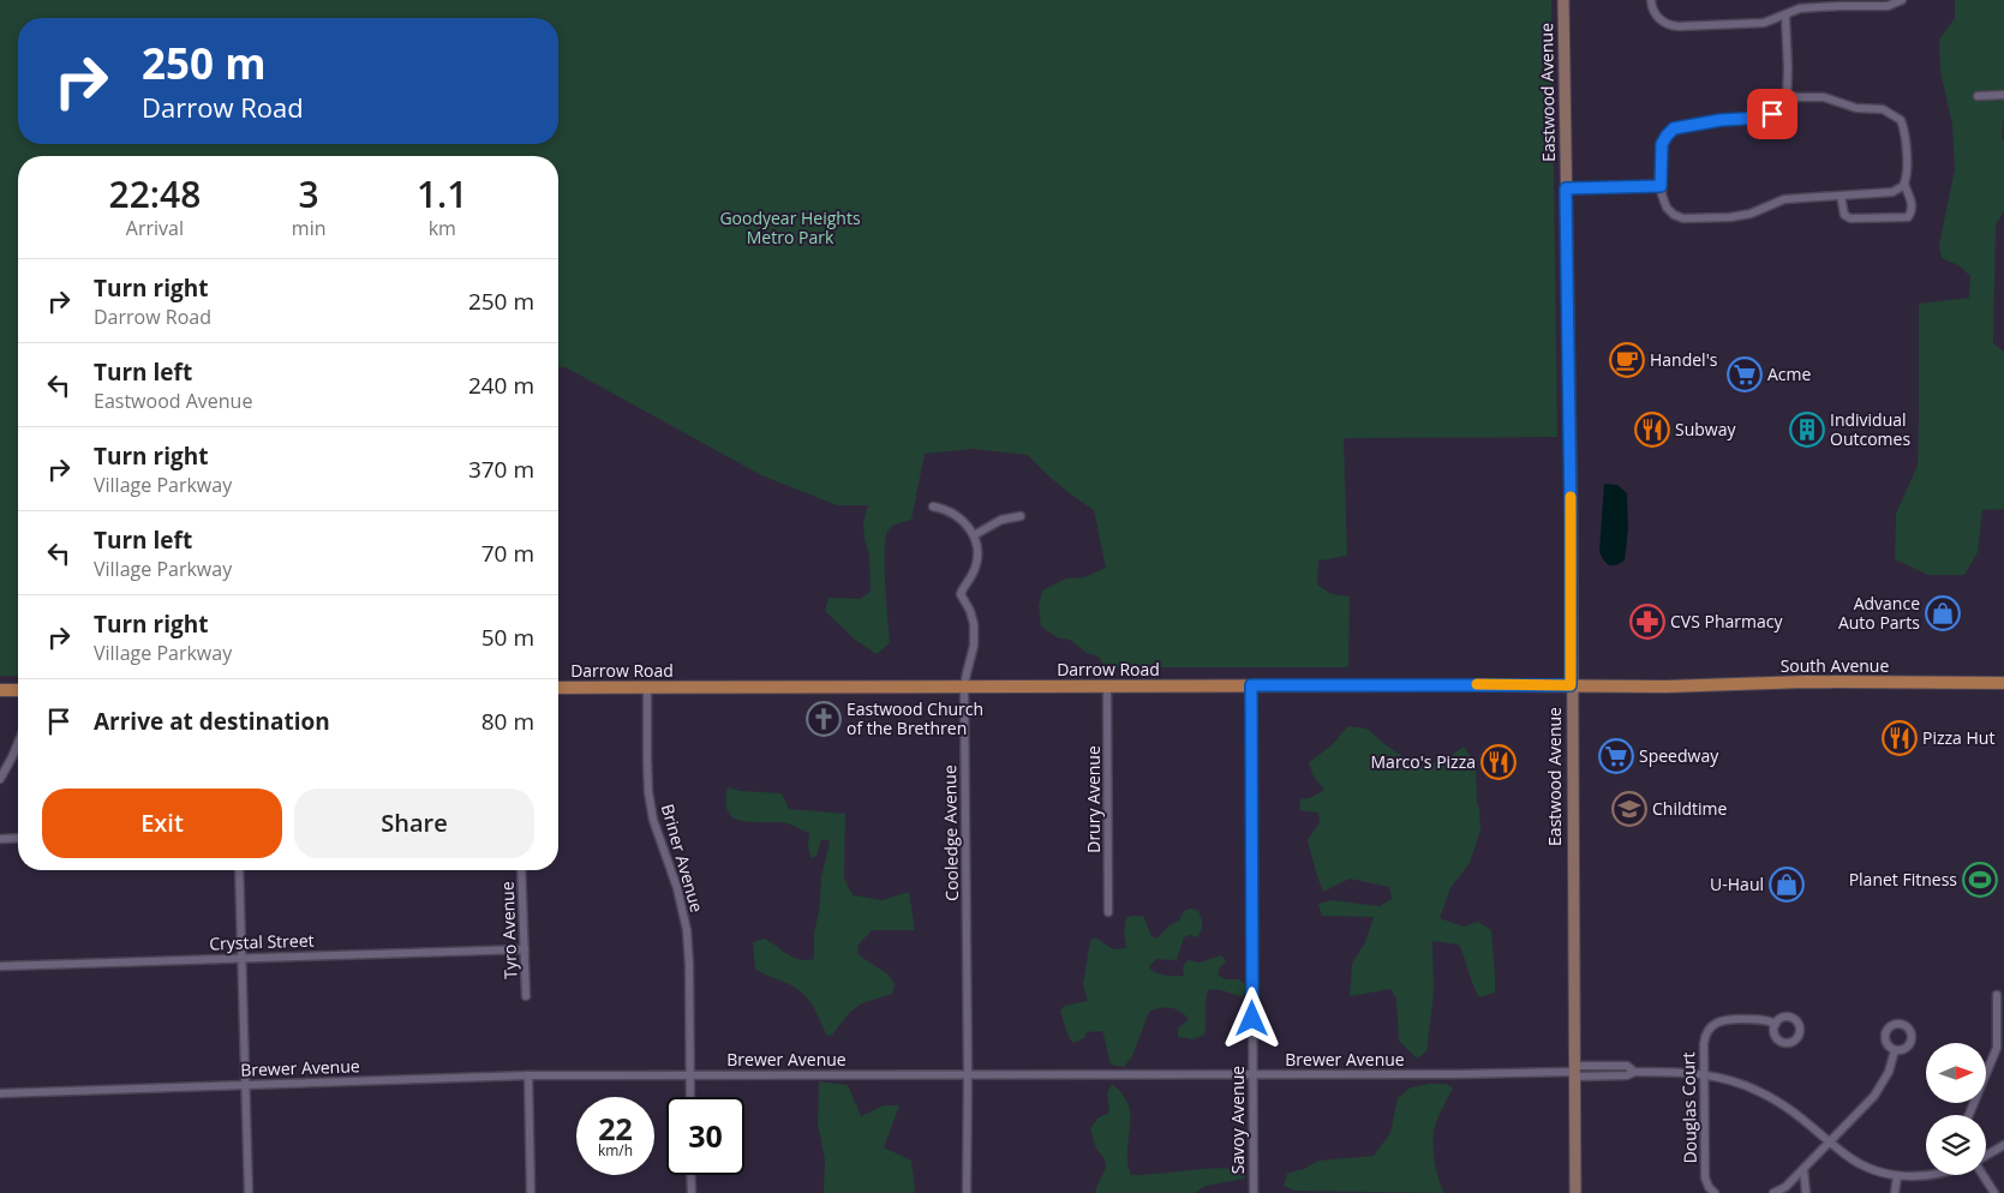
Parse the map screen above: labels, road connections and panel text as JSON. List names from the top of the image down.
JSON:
{
  "streets": {
    "main road": ["South Avenue", "Darrow Road"],
    "street": [
      "Eastwood Avenue",
      "Drury Avenue",
      "Cooledge Avenue",
      "Briner Avenue",
      "Tyro Avenue",
      "Crystal Street",
      "Brewer Avenue",
      "Douglas Court",
      "Savoy Avenue"
    ]
  },
  "crossings": [
    ["Eastwood Avenue", "Darrow Road"],
    ["Eastwood Avenue", "Brewer Avenue"],
    ["South Avenue", "Darrow Road"],
    ["Darrow Road", "Drury Avenue"],
    ["Darrow Road", "Cooledge Avenue"],
    ["Darrow Road", "Briner Avenue"],
    ["Darrow Road", "Savoy Avenue"],
    ["Cooledge Avenue", "Brewer Avenue"],
    ["Briner Avenue", "Brewer Avenue"],
    ["Tyro Avenue", "Crystal Street"],
    ["Brewer Avenue", "Douglas Court"],
    ["Brewer Avenue", "Savoy Avenue"]
  ],
  "parks": ["Goodyear Heights Metro Park"],
  "places": {
    "cafe": ["Handel's"],
    "supermarket": ["Acme", "Speedway"],
    "restaurant": ["Subway", "Pizza Hut", "Marco's Pizza"],
    "building": ["Individual Outcomes"],
    "shop": ["Advance Auto Parts", "U-Haul"],
    "pharmacy": ["CVS Pharmacy"],
    "church": ["Eastwood Church of the Brethren"],
    "school or university": ["Childtime"],
    "sports": ["Planet Fitness"]
  },
  "north": "right",
  "page": {
    "turn": ["250 m", "Darrow Road"],
    "eta": [
      "22:48",
      "Arrival",
      "3",
      "min",
      "1.1",
      "km"
    ],
    "list": [
      {
        "name": "Turn right",
        "note": "Darrow Road",
        "value": "250 m"
      },
      {
        "name": "Turn left",
        "note": "Eastwood Avenue",
        "value": "240 m"
      },
      {
        "name": "Turn right",
        "note": "Village Parkway",
        "value": "370 m"
      },
      {
        "name": "Turn left",
        "note": "Village Parkway",
        "value": "70 m"
      },
      {
        "name": "Turn right",
        "note": "Village Parkway",
        "value": "50 m"
      },
      {
        "name": "Arrive at destination",
        "value": "80 m"
      }
    ],
    "buttons": ["Exit", "Share"],
    "speed": "22 km/h",
    "limit": "30"
  }
}
